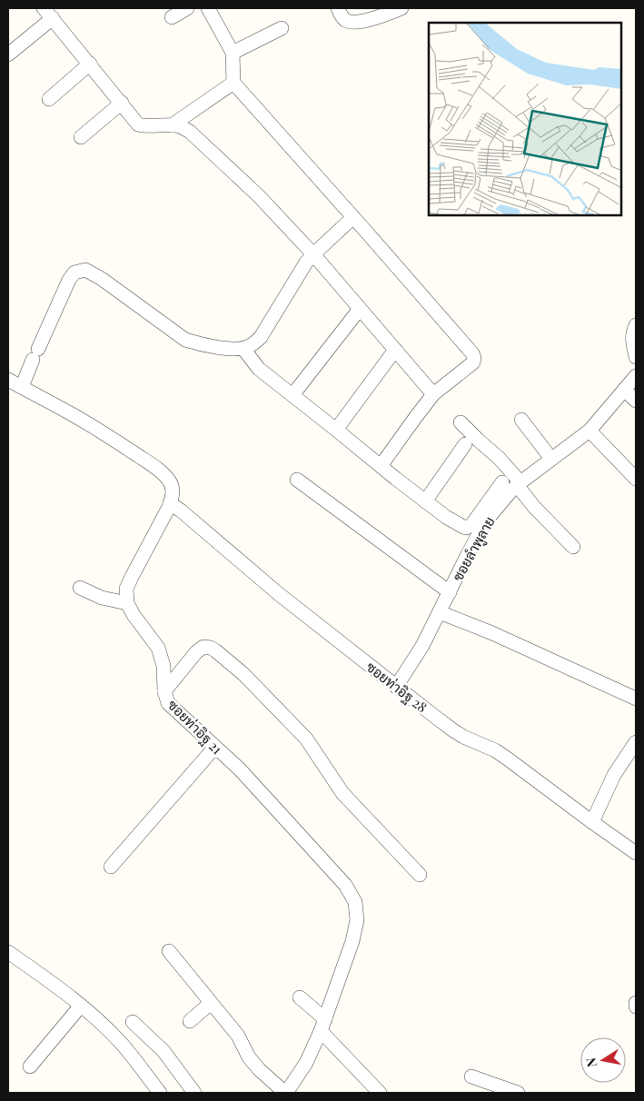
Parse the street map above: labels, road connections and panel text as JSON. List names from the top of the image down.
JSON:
{
  "streets": {
    "street": ["ซอยลำพูลาย", "ซอยท่าอิฐ 28", "ซอยท่าอิฐ 21"]
  },
  "crossings": [
    ["ซอยลำพูลาย", "ซอยท่าอิฐ 28"]
  ],
  "north": "left"
}
